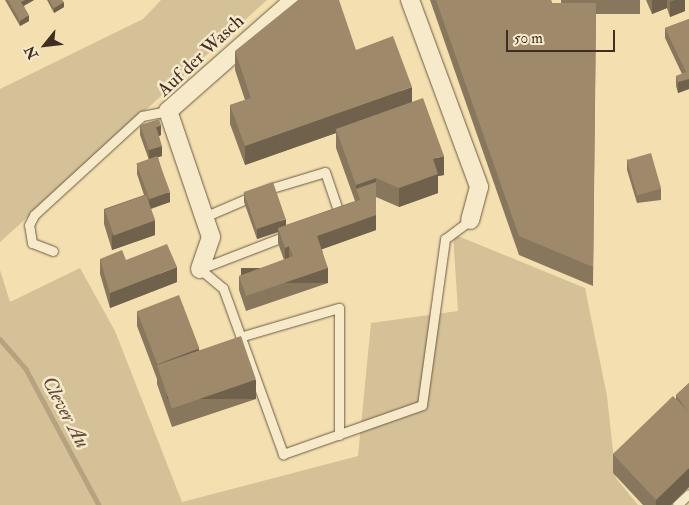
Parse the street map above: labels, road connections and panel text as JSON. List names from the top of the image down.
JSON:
{
  "streets": {
    "street": ["Auf der Wasch"]
  },
  "water": ["Clever Au"],
  "scale_bar": "50 m",
  "north": "bottom left"
}
